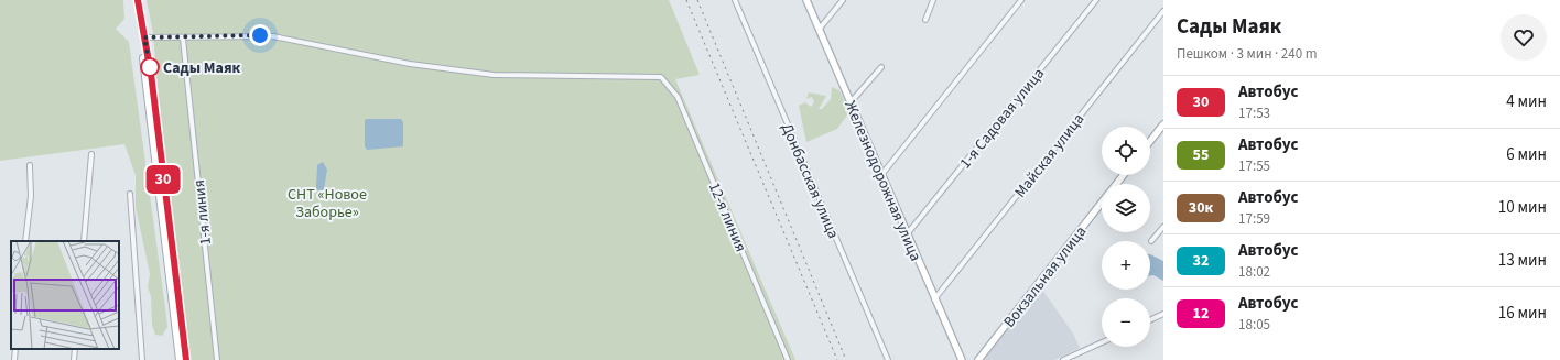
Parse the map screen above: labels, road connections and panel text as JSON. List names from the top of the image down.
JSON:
{
  "streets": {
    "street": [
      "1-я Садовая улица",
      "Майская улица",
      "Донбасская улица",
      "Железнодорожная улица",
      "1-я линия",
      "12-я линия",
      "Вокзальная улица"
    ]
  },
  "crossings": [
    ["1-я Садовая улица", "Железнодорожная улица"],
    ["Майская улица", "Железнодорожная улица"],
    ["1-я линия", "12-я линия"]
  ],
  "parks": ["СНТ «Новое Заборье»"],
  "places": ["Сады Маяк"],
  "lines": ["bus line 30"],
  "page": {
    "on_map": "30",
    "heading": ["Сады Маяк", "Пешком · 3 мин · 240 m"],
    "list": [
      {
        "mark": "30",
        "name": "Автобус",
        "note": "17:53",
        "value": "4 мин"
      },
      {
        "mark": "55",
        "name": "Автобус",
        "note": "17:55",
        "value": "6 мин"
      },
      {
        "mark": "30к",
        "name": "Автобус",
        "note": "17:59",
        "value": "10 мин"
      },
      {
        "mark": "32",
        "name": "Автобус",
        "note": "18:02",
        "value": "13 мин"
      },
      {
        "mark": "12",
        "name": "Автобус",
        "note": "18:05",
        "value": "16 мин"
      }
    ],
    "map_buttons": ["+", "−"]
  }
}
